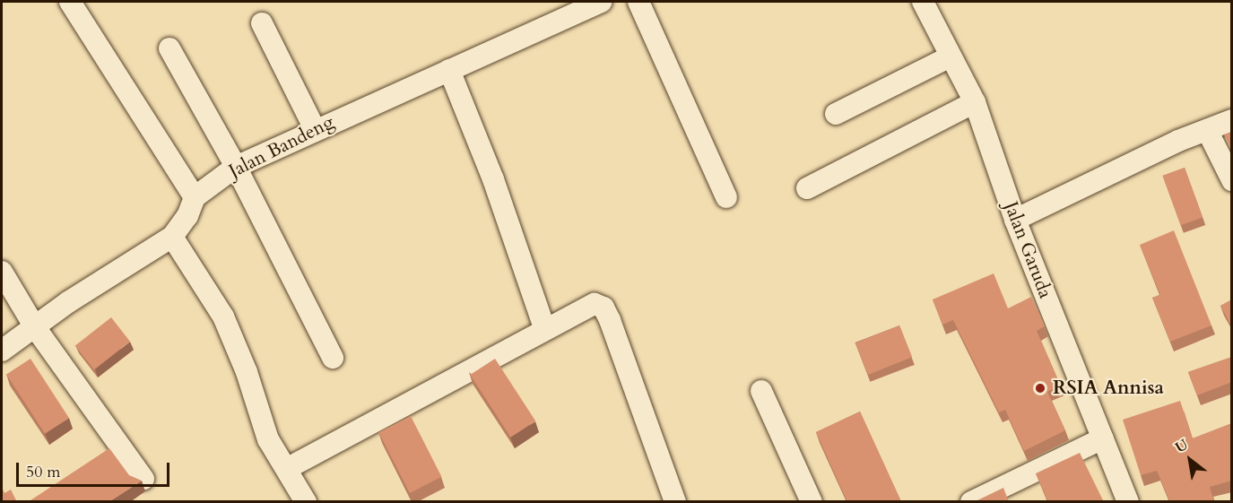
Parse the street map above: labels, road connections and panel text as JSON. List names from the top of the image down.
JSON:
{
  "streets": {
    "street": ["Jalan Bandeng", "Jalan Garuda"]
  },
  "places": ["RSIA Annisa"],
  "scale_bar": "50 m",
  "north": "top left"
}
